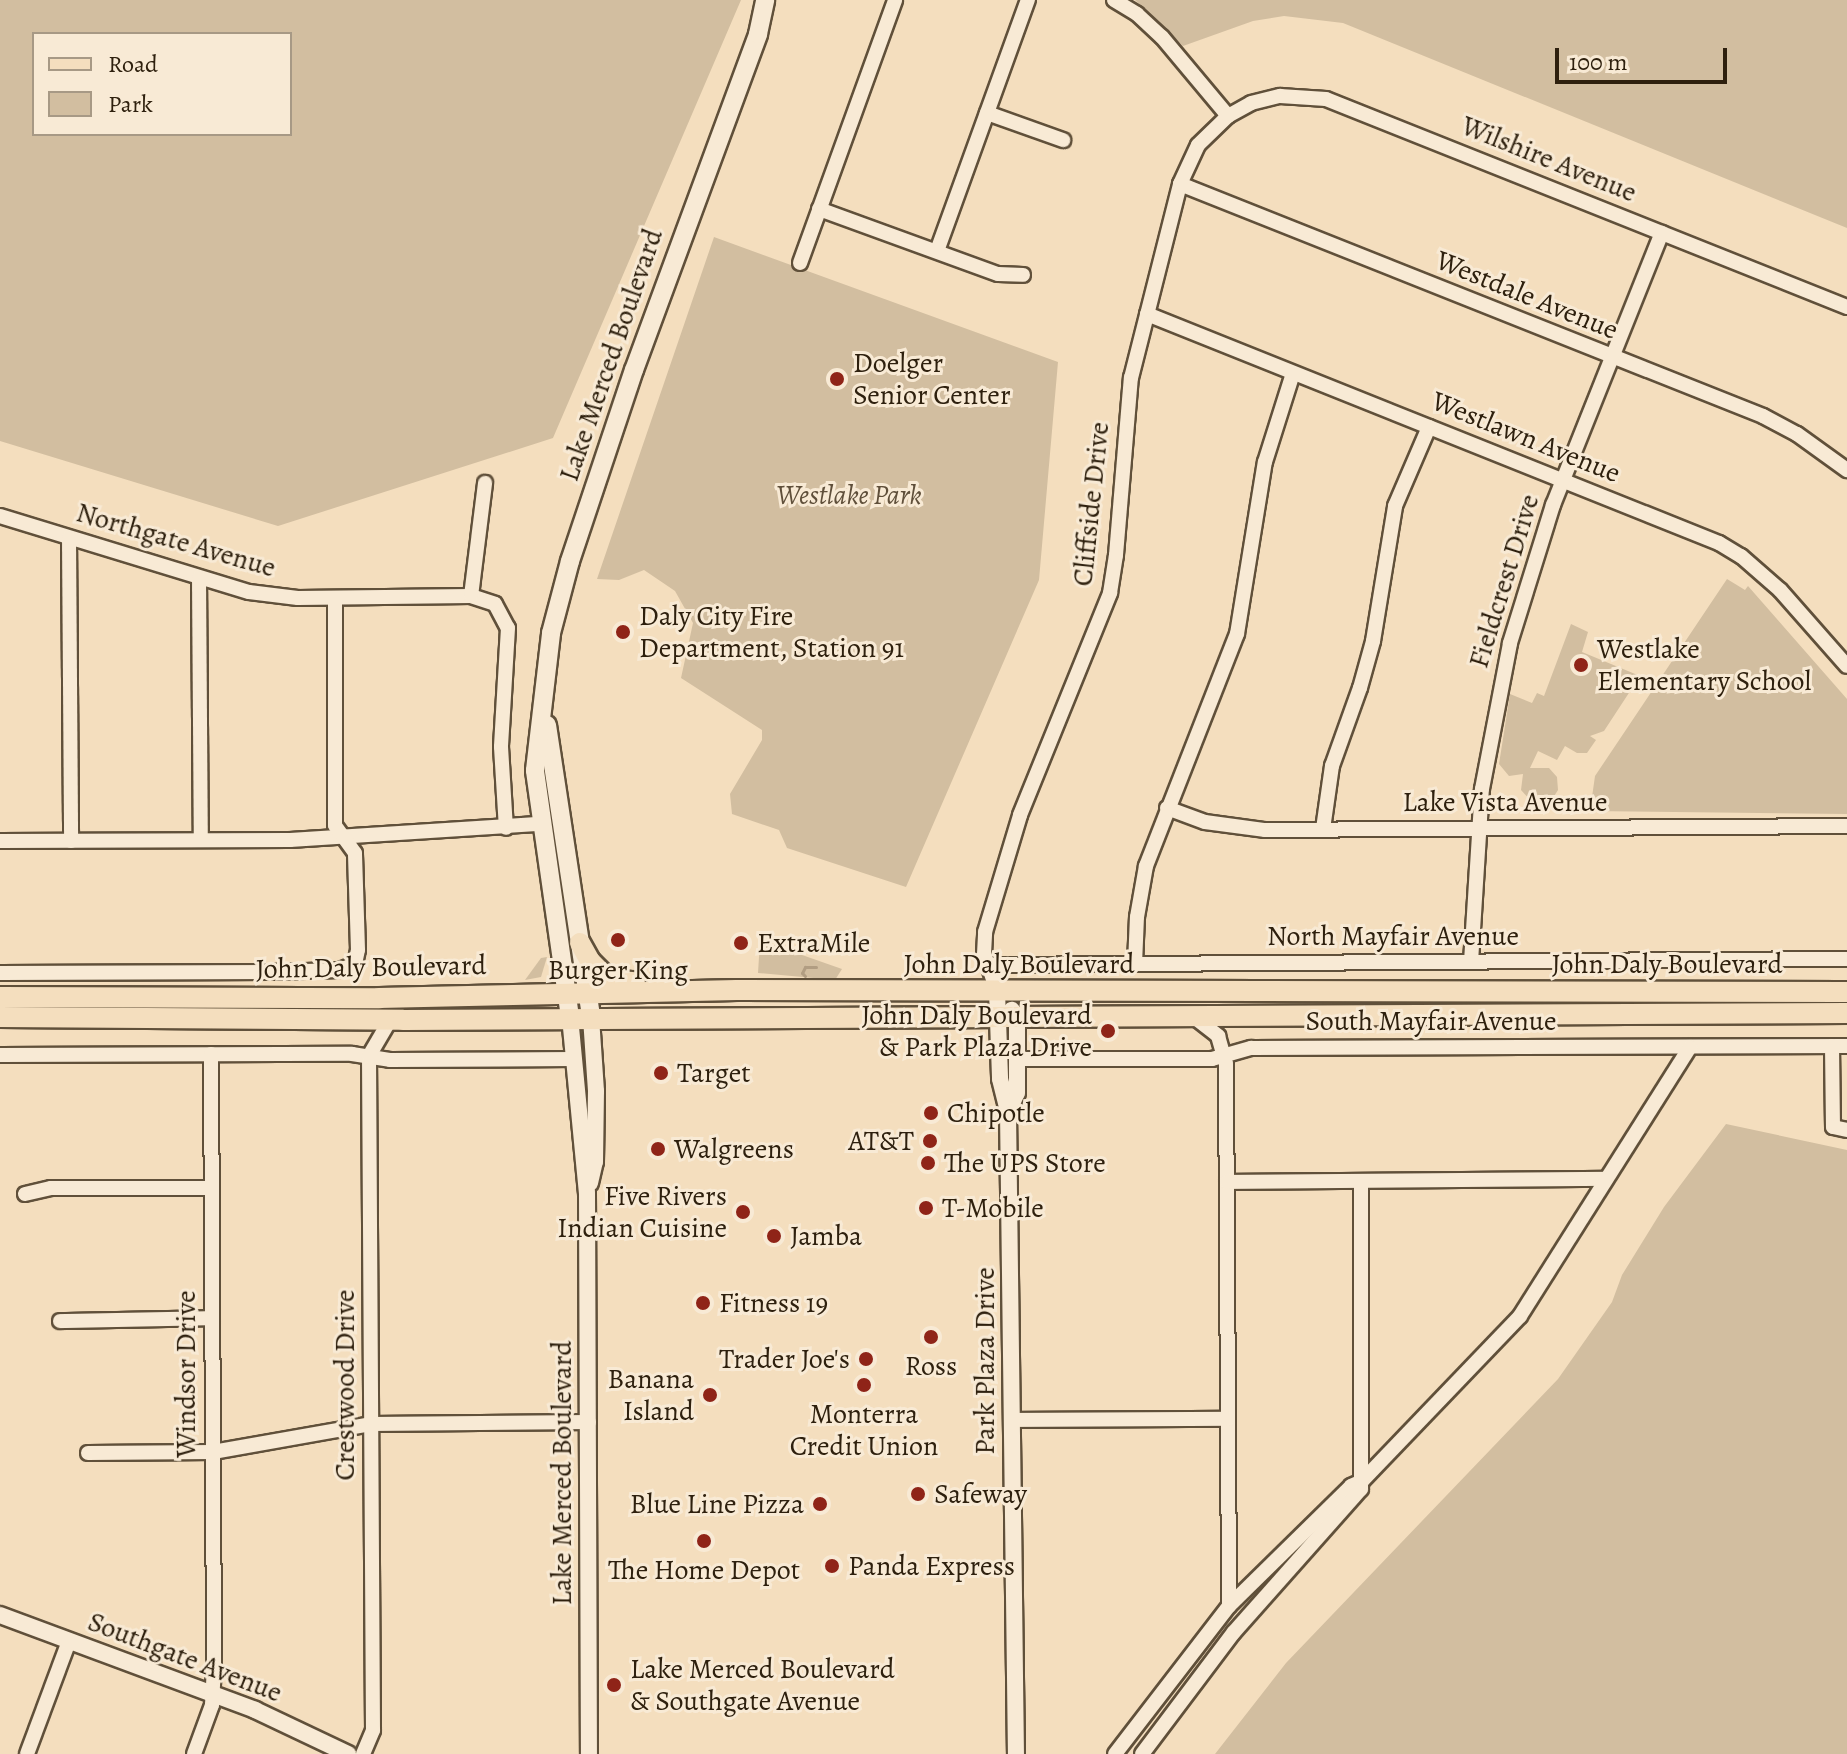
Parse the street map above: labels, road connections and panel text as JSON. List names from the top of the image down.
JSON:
{
  "streets": {
    "main road": ["Lake Merced Boulevard", "John Daly Boulevard"],
    "street": [
      "Wilshire Avenue",
      "Westdale Avenue",
      "Westlawn Avenue",
      "Cliffside Drive",
      "Northgate Avenue",
      "Fieldcrest Drive",
      "Lake Vista Avenue",
      "North Mayfair Avenue",
      "South Mayfair Avenue",
      "Park Plaza Drive",
      "Windsor Drive",
      "Crestwood Drive",
      "Southgate Avenue"
    ]
  },
  "crossings": [
    ["Wilshire Avenue", "Cliffside Drive"],
    ["Wilshire Avenue", "Fieldcrest Drive"],
    ["Westdale Avenue", "Cliffside Drive"],
    ["Westdale Avenue", "Fieldcrest Drive"],
    ["Lake Merced Boulevard", "John Daly Boulevard"],
    ["Westlawn Avenue", "Cliffside Drive"],
    ["Westlawn Avenue", "Fieldcrest Drive"],
    ["Cliffside Drive", "North Mayfair Avenue"],
    ["Cliffside Drive", "John Daly Boulevard"],
    ["Cliffside Drive", "Park Plaza Drive"],
    ["Fieldcrest Drive", "Lake Vista Avenue"],
    ["Fieldcrest Drive", "North Mayfair Avenue"],
    ["John Daly Boulevard", "Park Plaza Drive"],
    ["South Mayfair Avenue", "Park Plaza Drive"],
    ["Windsor Drive", "Southgate Avenue"]
  ],
  "parks": ["Westlake Park"],
  "places": [
    "Doelger Senior Center",
    "Daly City Fire Department, Station 91",
    "Westlake Elementary School",
    "Burger King",
    "ExtraMile",
    "John Daly Boulevard & Park Plaza Drive",
    "Target",
    "Chipotle",
    "AT&T",
    "Walgreens",
    "The UPS Store",
    "T-Mobile",
    "Five Rivers Indian Cuisine",
    "Jamba",
    "Fitness 19",
    "Ross",
    "Trader Joe's",
    "Monterra Credit Union",
    "Banana Island",
    "Safeway",
    "Blue Line Pizza",
    "The Home Depot",
    "Panda Express",
    "Lake Merced Boulevard & Southgate Avenue"
  ],
  "legend": ["Road", "Park"],
  "scale_bar": "100 m"
}
